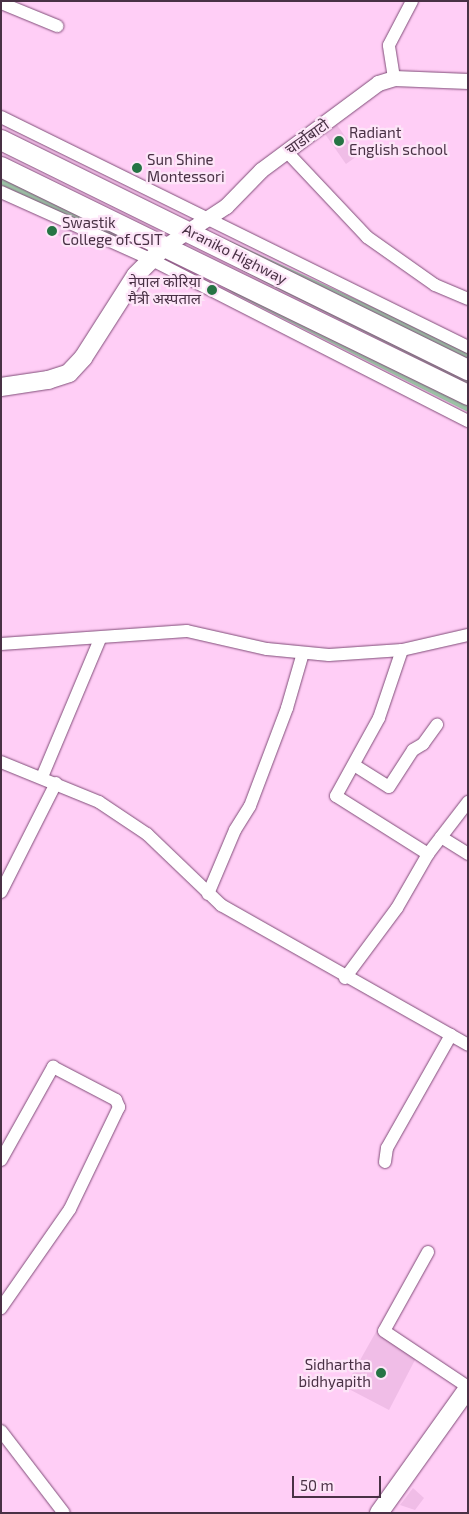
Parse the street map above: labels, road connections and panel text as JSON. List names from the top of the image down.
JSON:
{
  "streets": {
    "highway": ["Araniko Highway"],
    "street": ["चार्डोबाटो"]
  },
  "crossings": [
    ["चार्डोबाटो", "Araniko Highway"]
  ],
  "places": [
    "Radiant English school",
    "Sun Shine Montessori",
    "Swastik College of CSIT",
    "नेपाल कोरिया मैत्री अस्पताल",
    "Sidhartha bidhyapith"
  ],
  "scale_bar": "50 m"
}
